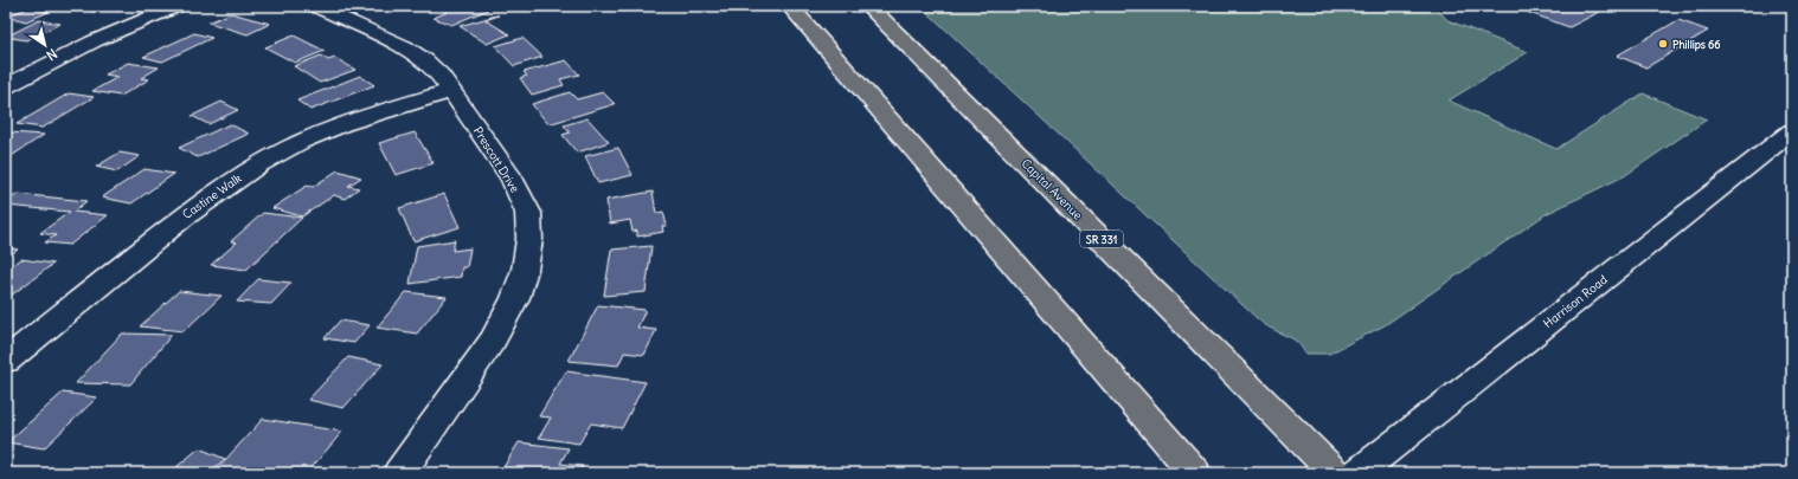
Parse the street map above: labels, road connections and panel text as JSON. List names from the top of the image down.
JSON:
{
  "streets": {
    "highway": ["Capital Avenue", "SR 331"],
    "street": ["Prescott Drive", "Castine Walk", "Harrison Road"]
  },
  "crossings": [
    ["Prescott Drive", "Castine Walk"]
  ],
  "places": ["Phillips 66"],
  "north": "bottom right"
}
